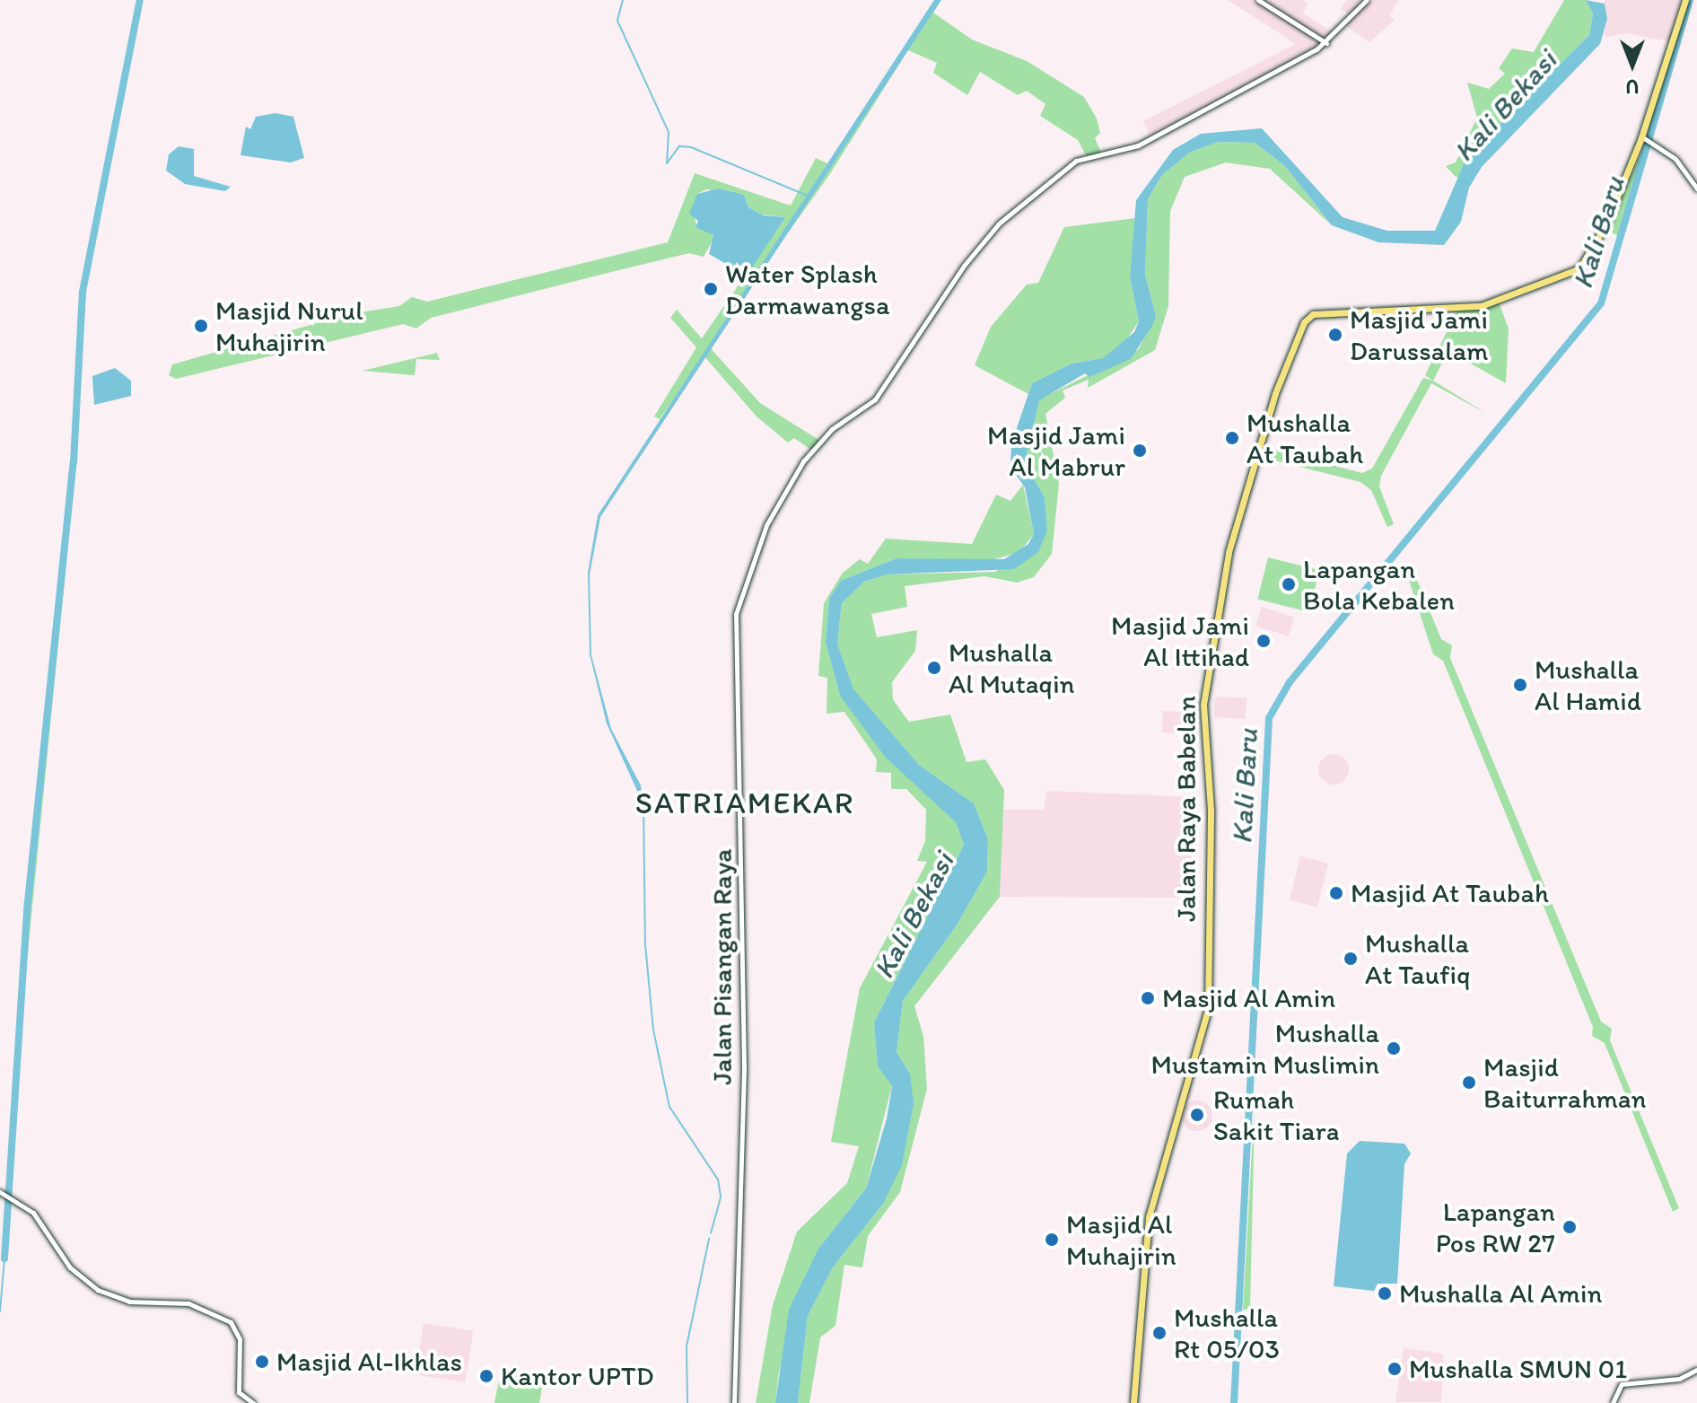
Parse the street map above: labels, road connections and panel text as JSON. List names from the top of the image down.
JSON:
{
  "streets": {
    "main road": ["Jalan Raya Babelan"],
    "street": ["Jalan Pisangan Raya"]
  },
  "districts": ["SATRIAMEKAR"],
  "water": ["Kali Bekasi", "Kali Baru"],
  "places": [
    "Water Splash Darmawangsa",
    "Masjid Nurul Muhajirin",
    "Masjid Jami Darussalam",
    "Mushalla At Taubah",
    "Masjid Jami Al Mabrur",
    "Lapangan Bola Kebalen",
    "Masjid Jami Al Ittihad",
    "Mushalla Al Mutaqin",
    "Mushalla Al Hamid",
    "Masjid At Taubah",
    "Mushalla At Taufiq",
    "Masjid Al Amin",
    "Mushalla Mustamin Muslimin",
    "Masjid Baiturrahman",
    "Rumah Sakit Tiara",
    "Lapangan Pos RW 27",
    "Masjid Al Muhajirin",
    "Mushalla Al Amin",
    "Mushalla Rt 05/03",
    "Masjid Al-Ikhlas",
    "Mushalla SMUN 01",
    "Kantor UPTD"
  ],
  "north": "bottom"
}
